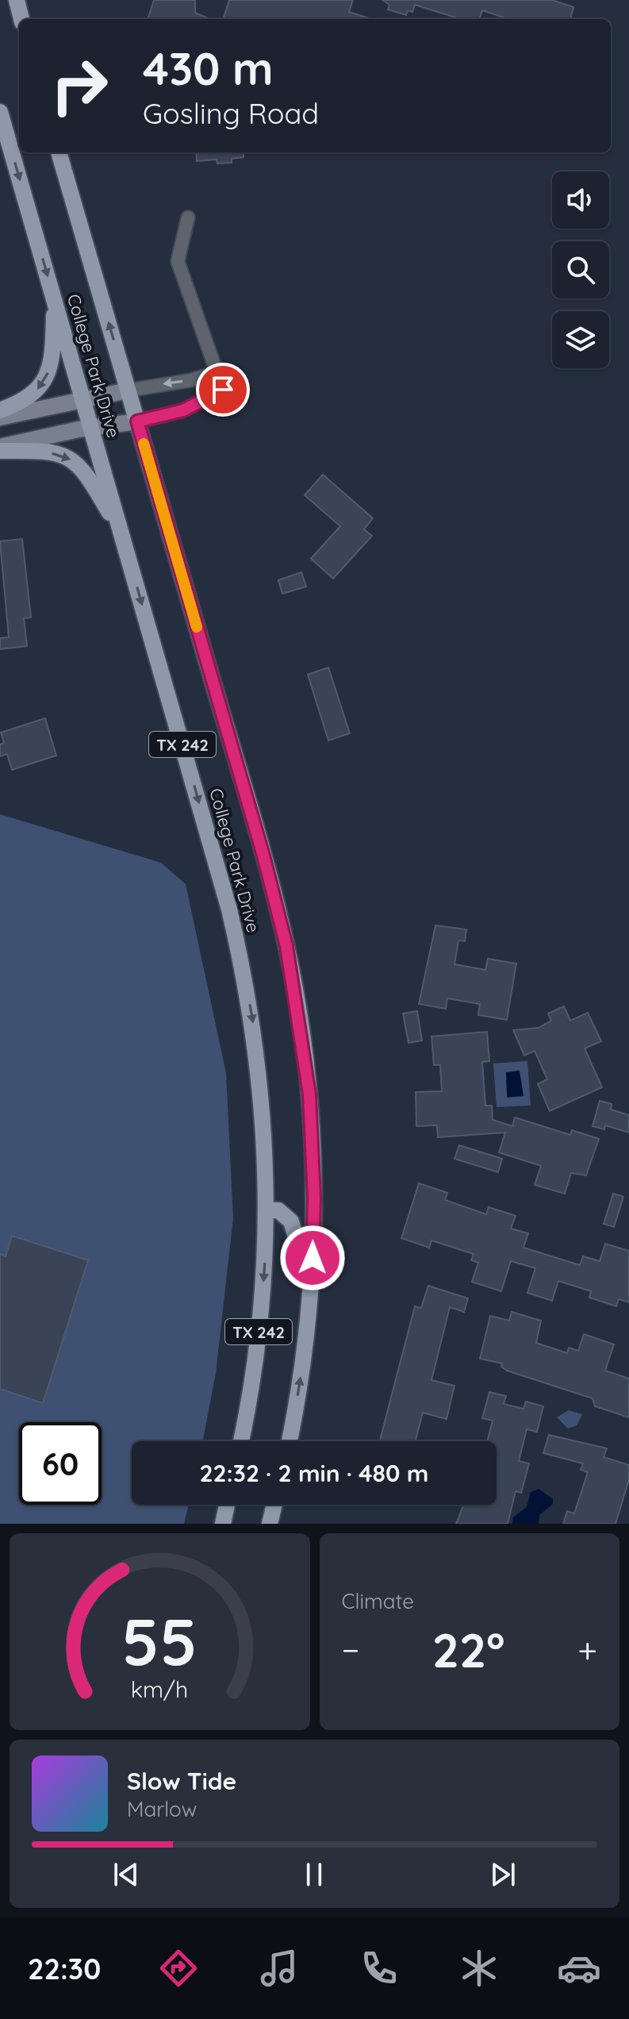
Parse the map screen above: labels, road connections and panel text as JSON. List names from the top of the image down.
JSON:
{
  "streets": {
    "main road": ["College Park Drive", "TX 242"]
  },
  "page": {
    "turn": ["430 m", "Gosling Road"],
    "limit": "60",
    "trip": "22:32 · 2 min · 480 m",
    "tile": "Climate",
    "heat": ["−", "22°", "+"],
    "song": ["Slow Tide", "Marlow"],
    "tabs": "22:30",
    "gauge": ["55", "km/h"]
  }
}
